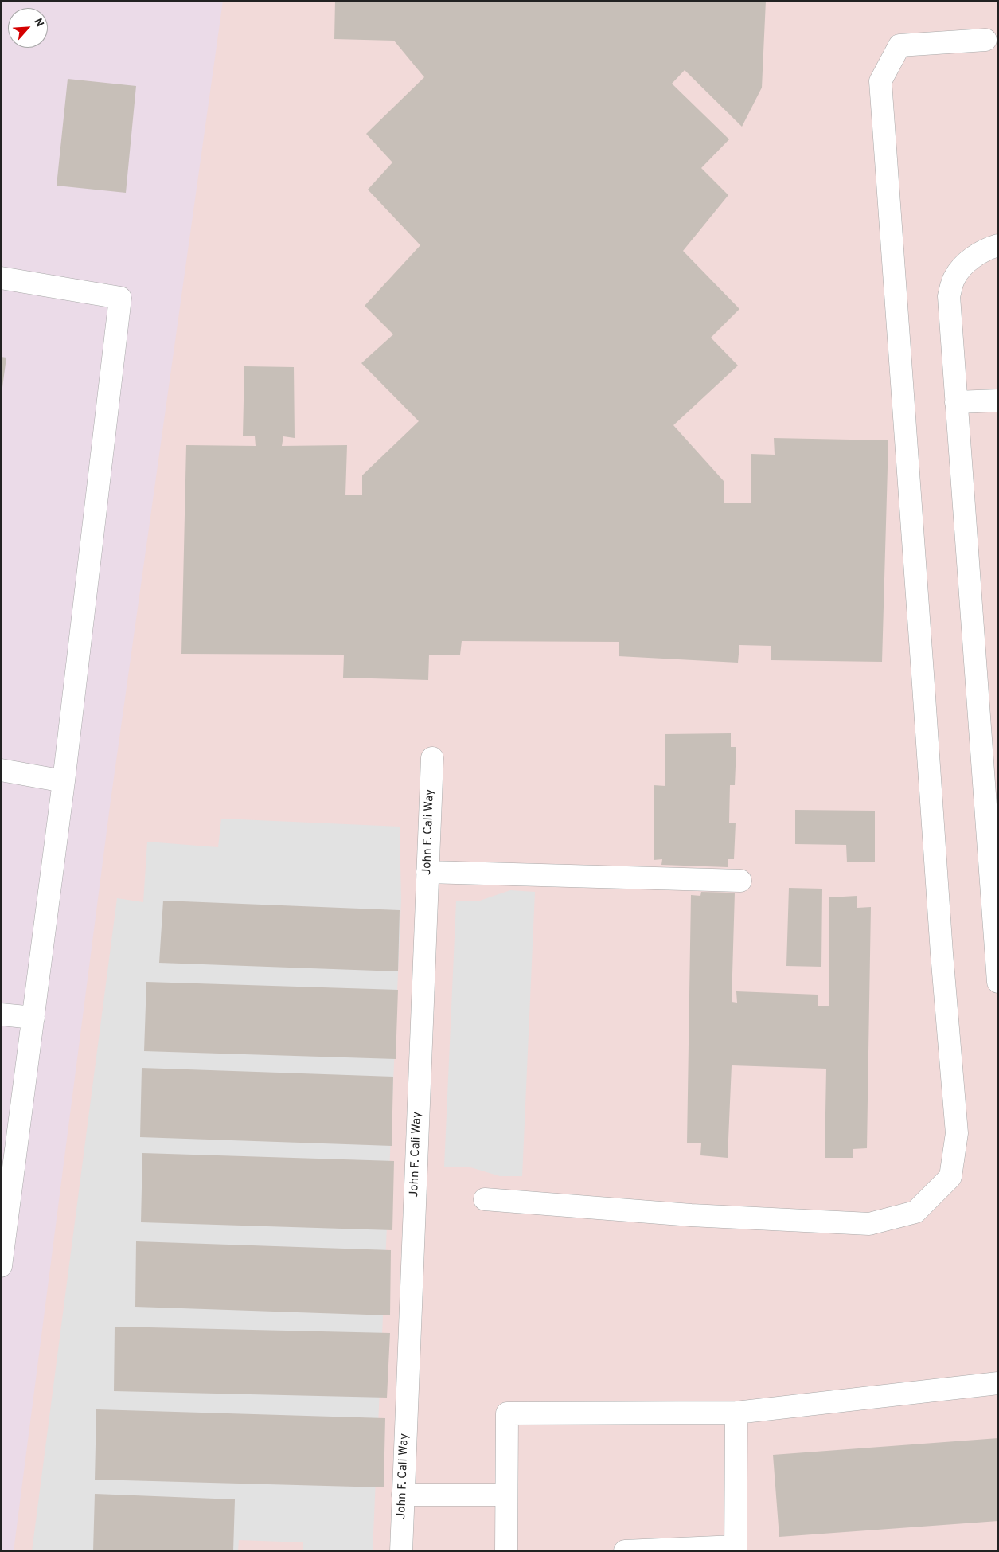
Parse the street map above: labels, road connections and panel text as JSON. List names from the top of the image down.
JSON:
{
  "streets": {
    "street": ["John F. Cali Way"]
  },
  "north": "top right"
}
